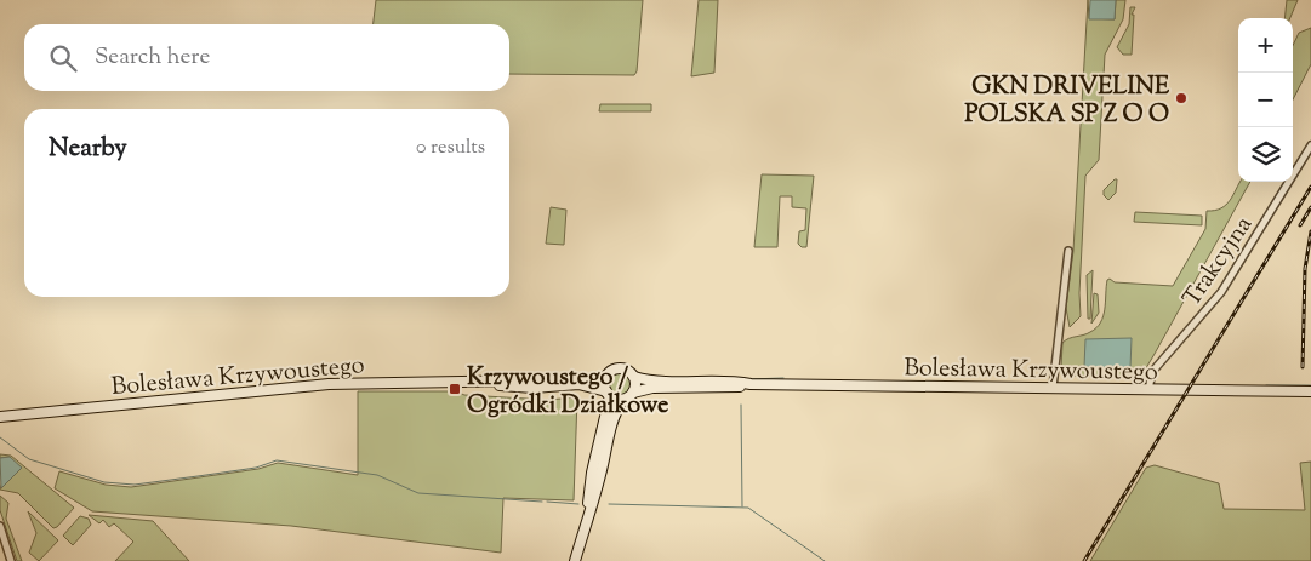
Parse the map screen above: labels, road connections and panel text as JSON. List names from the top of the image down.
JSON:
{
  "streets": {
    "main road": ["Bolesława Krzywoustego"],
    "street": ["Trakcyjna"]
  },
  "crossings": [
    ["Trakcyjna", "Bolesława Krzywoustego"]
  ],
  "places": {
    "other": ["GKN DRIVELINE POLSKA SP Z O O"],
    "transit": ["Krzywoustego / Ogródki Działkowe"]
  },
  "page": {
    "map_buttons": ["+", "−"],
    "search": "Search here",
    "heading": ["Nearby", "0 results"]
  }
}
